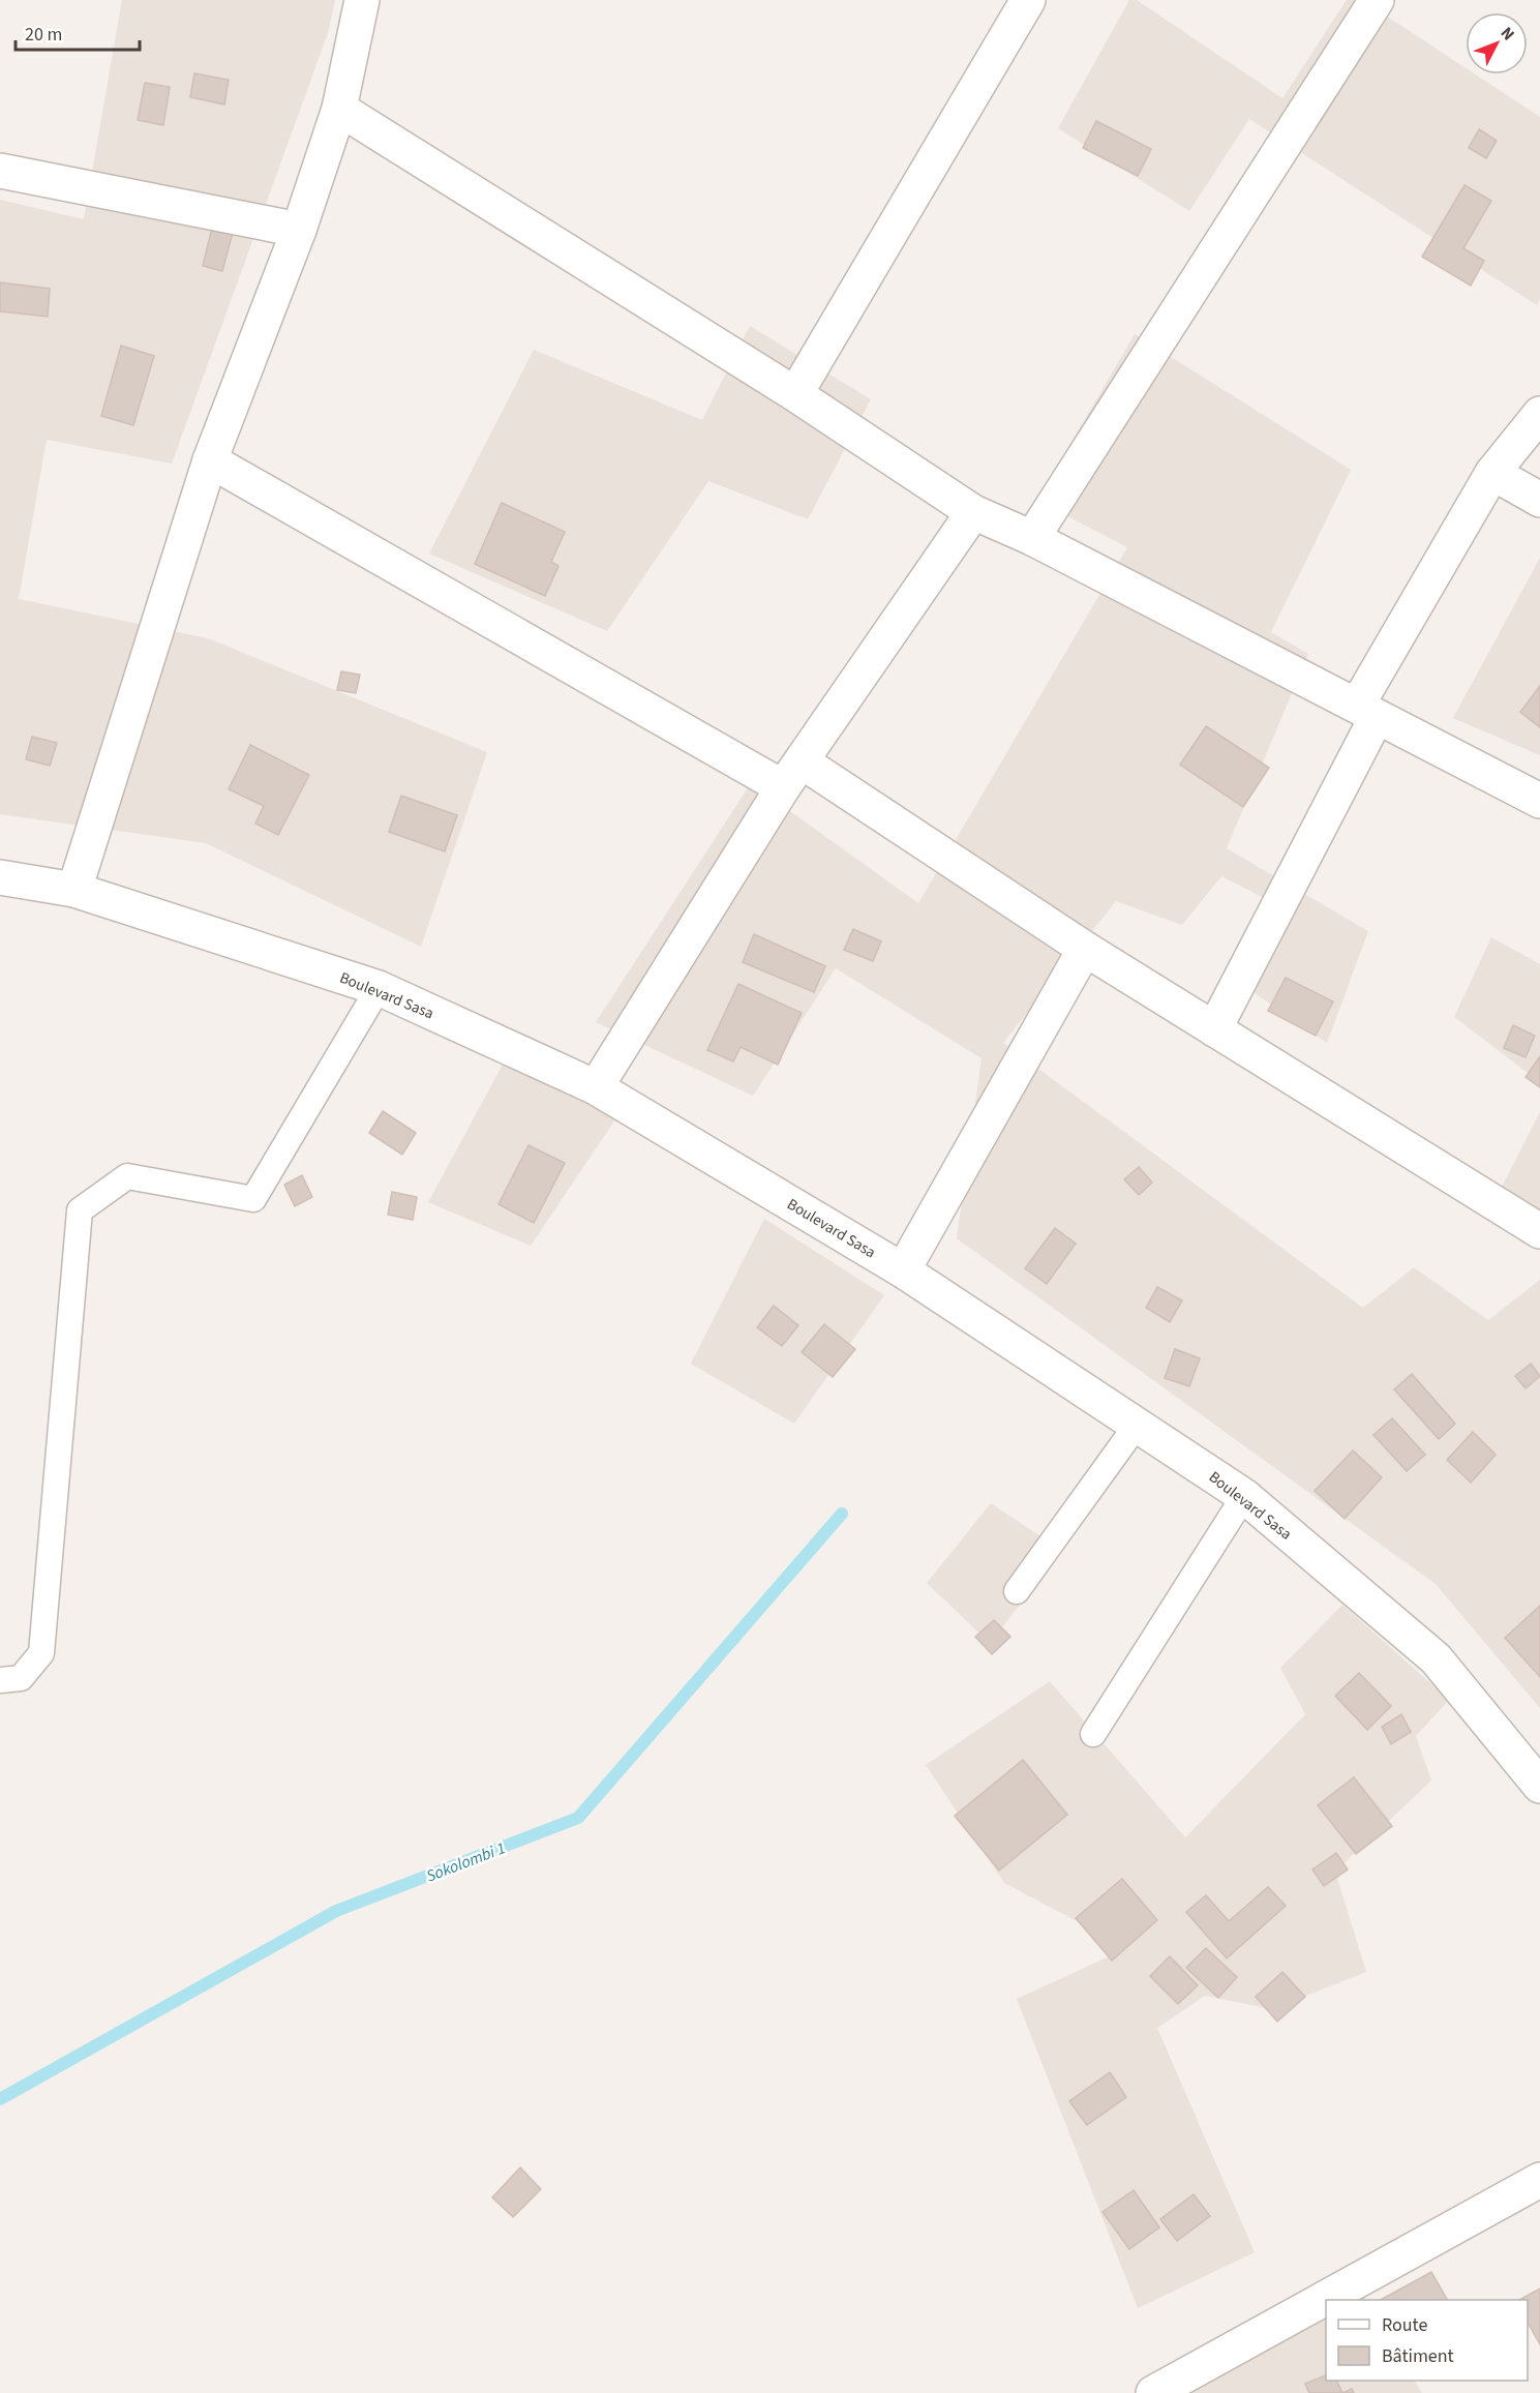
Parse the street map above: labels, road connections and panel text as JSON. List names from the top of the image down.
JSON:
{
  "streets": {
    "street": ["Boulevard Sasa"]
  },
  "water": ["Sokolombi 1"],
  "legend": ["Route", "Bâtiment"],
  "scale_bar": "20 m",
  "north": "top right"
}
